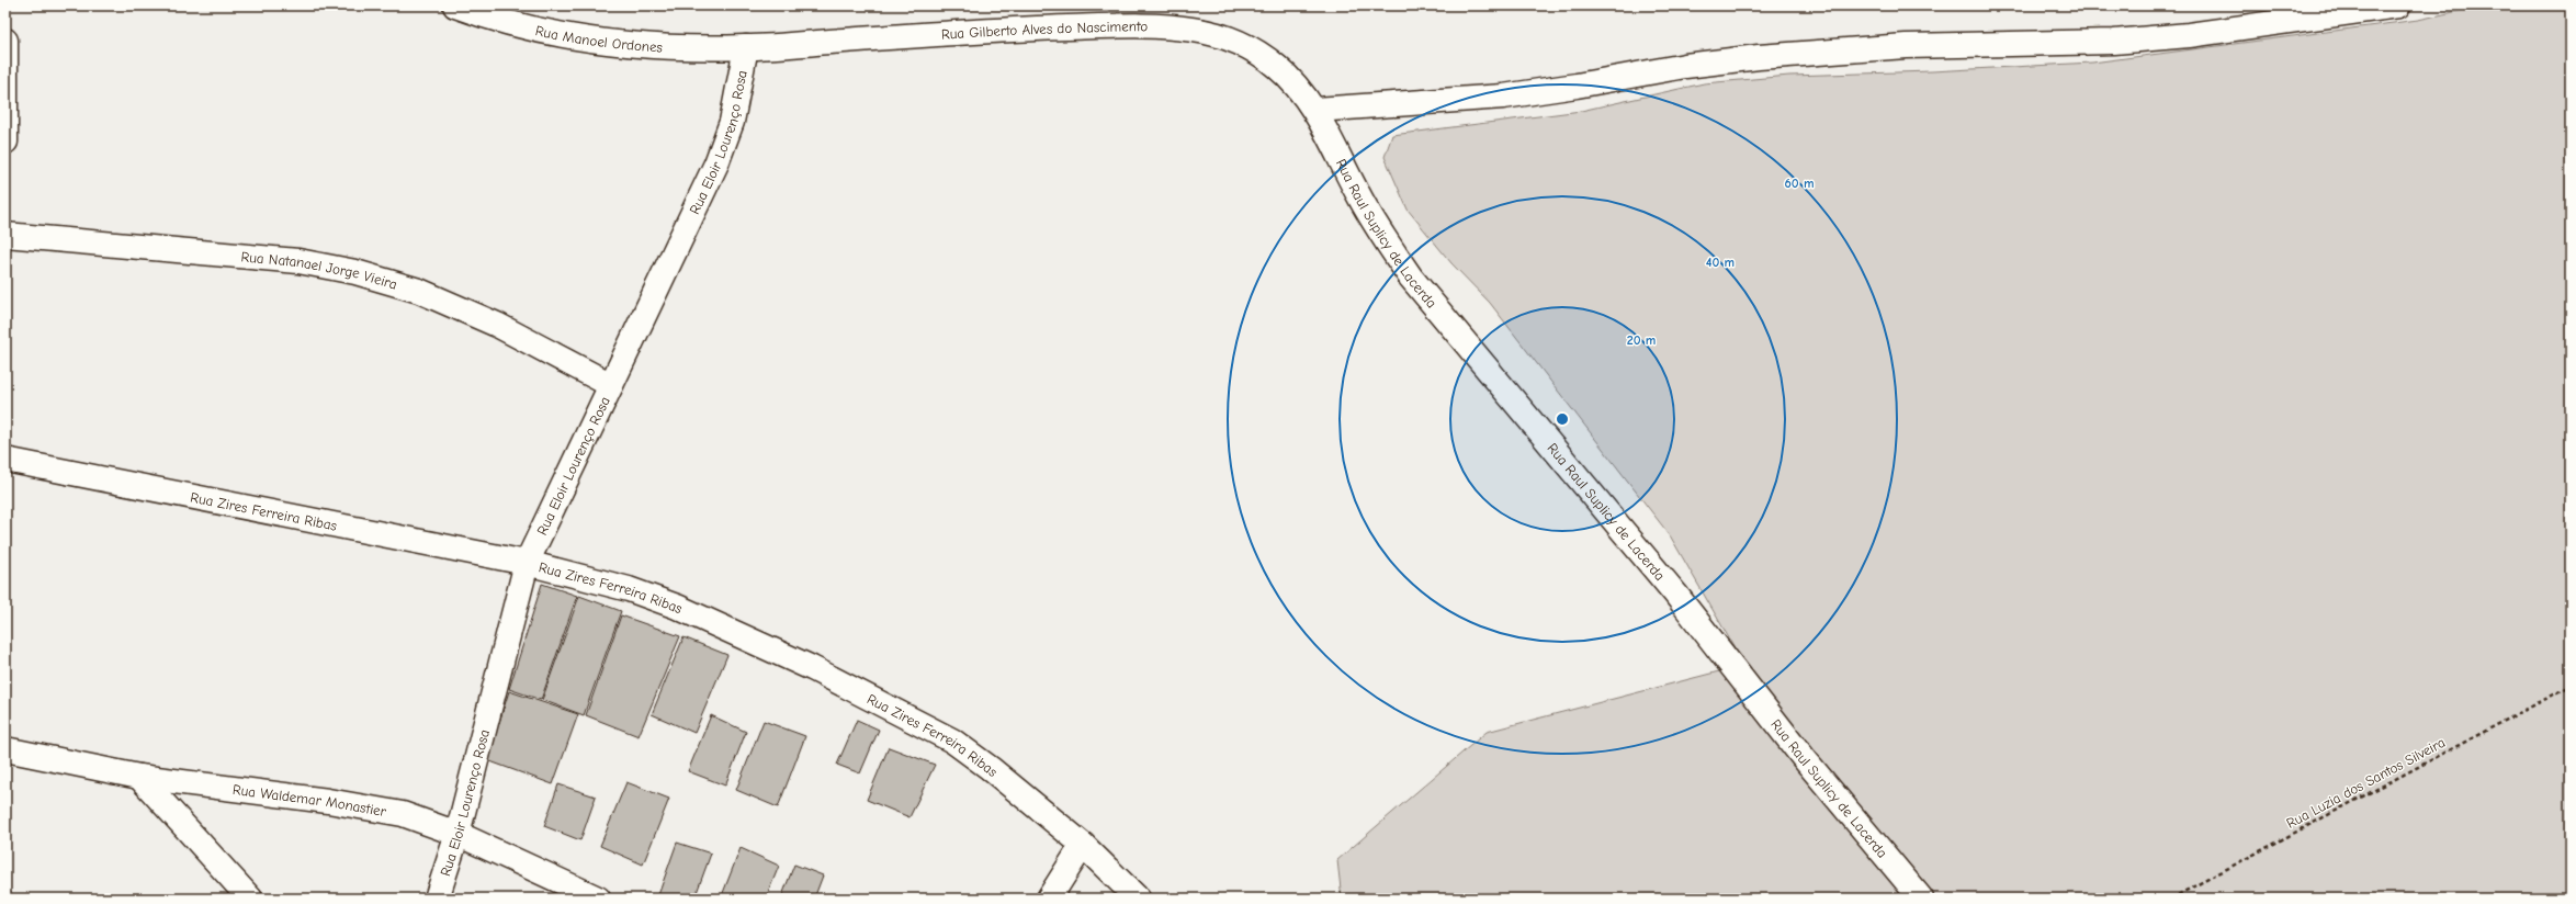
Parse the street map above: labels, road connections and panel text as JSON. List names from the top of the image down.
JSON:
{
  "streets": {
    "street": [
      "Rua Gilberto Alves do Nascimento",
      "Rua Manoel Ordones",
      "Rua Eloir Lourenço Rosa",
      "Rua Raul Suplicy de Lacerda",
      "Rua Natanael Jorge Vieira",
      "Rua Zires Ferreira Ribas",
      "Rua Waldemar Monastier"
    ],
    "path": ["Rua Luzia dos Santos Silveira"]
  },
  "crossings": [
    ["Rua Gilberto Alves do Nascimento", "Rua Manoel Ordones"],
    ["Rua Gilberto Alves do Nascimento", "Rua Eloir Lourenço Rosa"],
    ["Rua Gilberto Alves do Nascimento", "Rua Raul Suplicy de Lacerda"],
    ["Rua Manoel Ordones", "Rua Eloir Lourenço Rosa"],
    ["Rua Eloir Lourenço Rosa", "Rua Natanael Jorge Vieira"],
    ["Rua Eloir Lourenço Rosa", "Rua Zires Ferreira Ribas"],
    ["Rua Eloir Lourenço Rosa", "Rua Waldemar Monastier"]
  ],
  "rings": ["60 m", "40 m", "20 m"]
}
